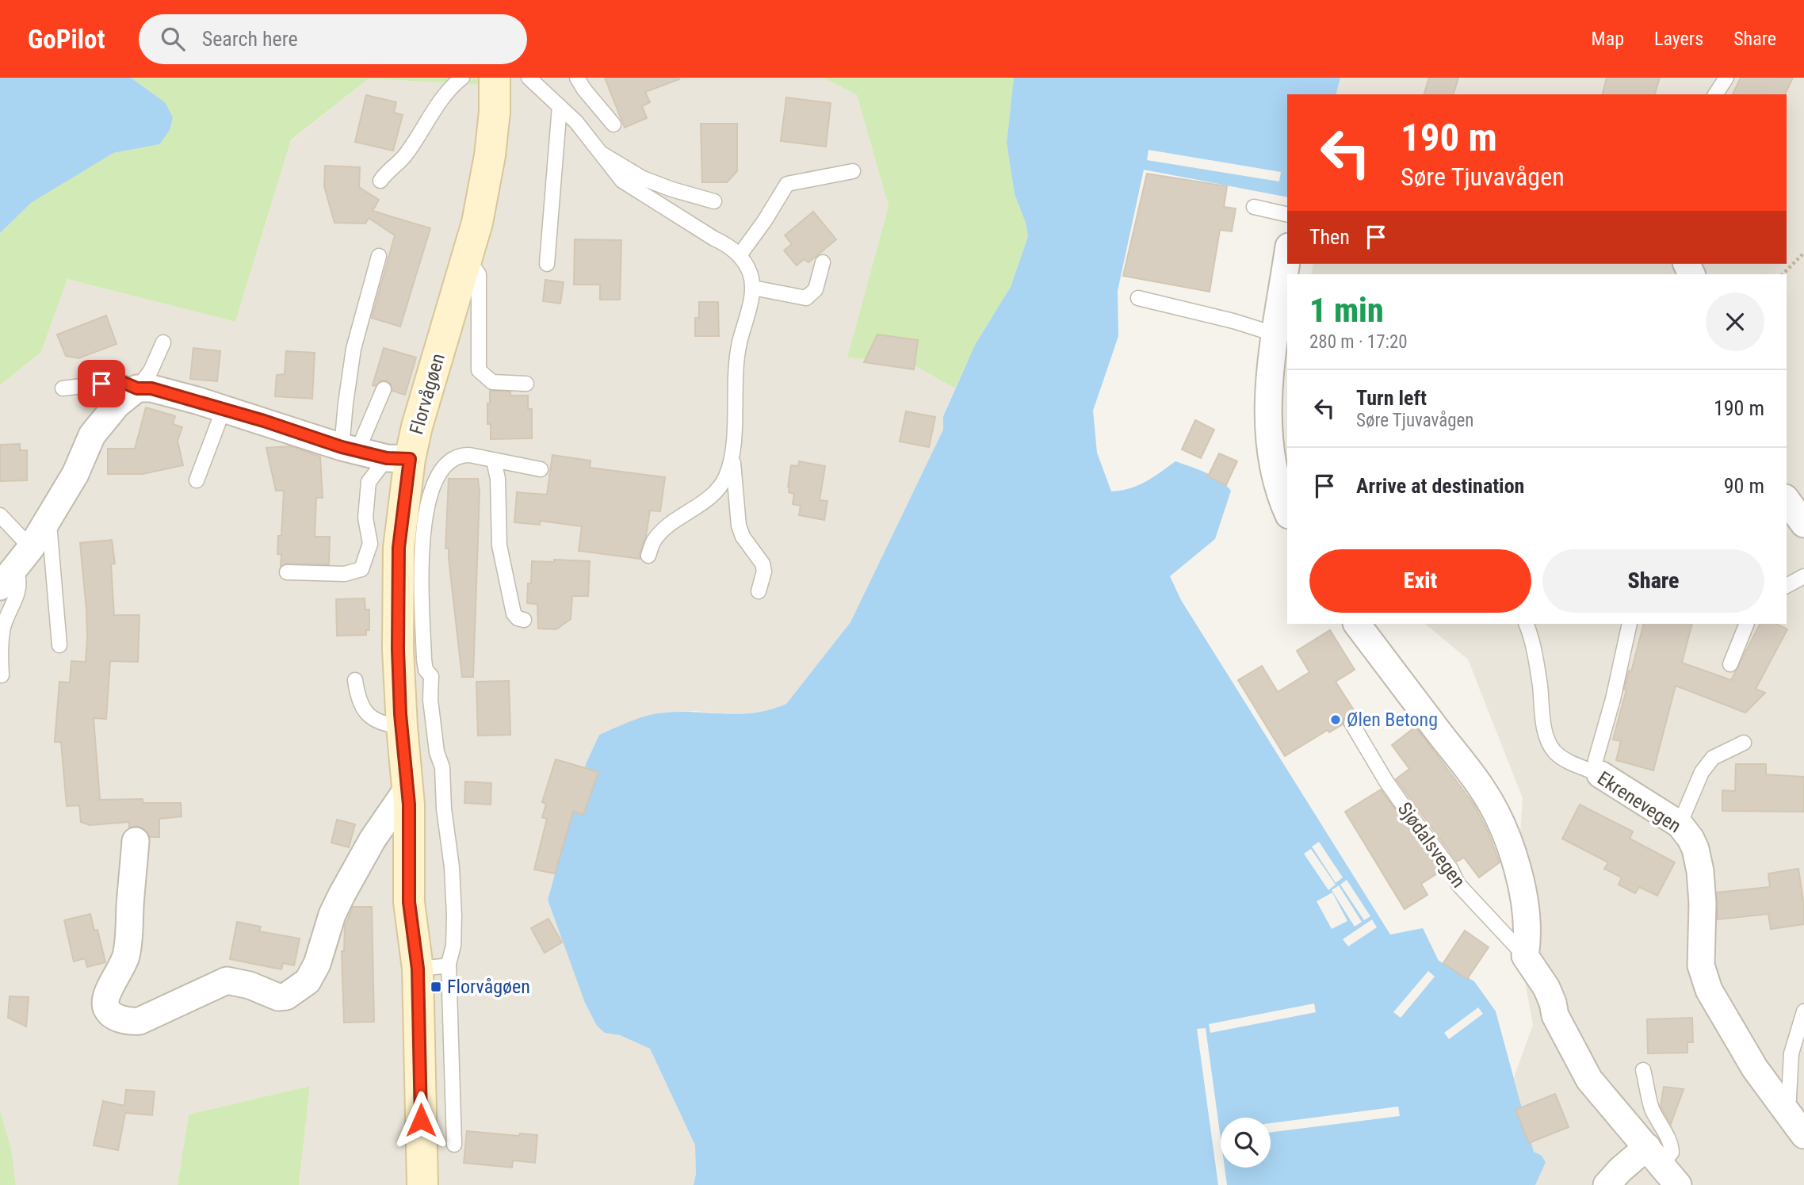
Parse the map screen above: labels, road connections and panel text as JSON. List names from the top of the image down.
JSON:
{
  "streets": {
    "main road": ["Florvågøen"],
    "street": ["Ekrenevegen", "Sjødalsvegen"]
  },
  "places": {
    "other": ["Ølen Betong"],
    "transit": ["Florvågøen"]
  },
  "page": {
    "header": "GoPilot",
    "search": "Search here",
    "nav": ["Map", "Layers", "Share"],
    "turn": ["190 m", "Søre Tjuvavågen"],
    "then": "Then",
    "heading": ["1 min", "280 m · 17:20"],
    "list": [
      {
        "name": "Turn left",
        "note": "Søre Tjuvavågen",
        "value": "190 m"
      },
      {
        "name": "Arrive at destination",
        "value": "90 m"
      }
    ],
    "buttons": ["Exit", "Share"]
  }
}
